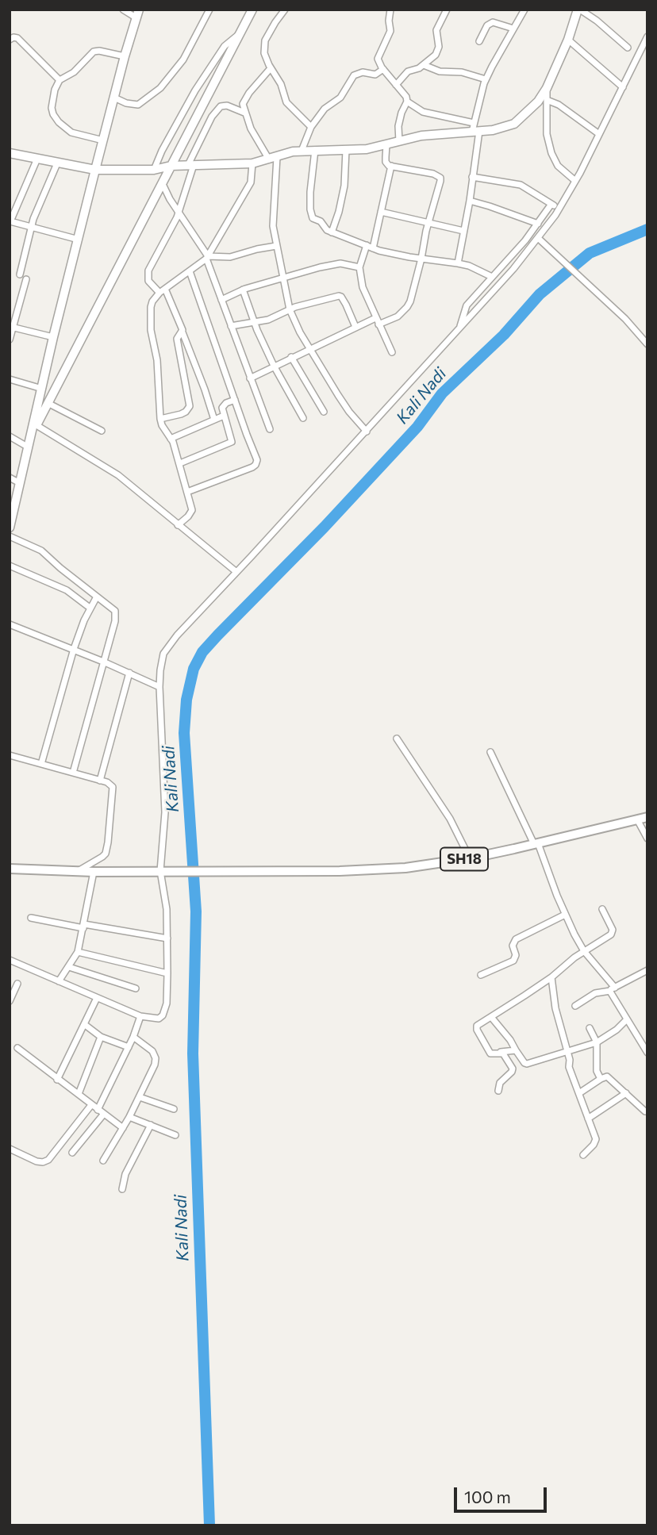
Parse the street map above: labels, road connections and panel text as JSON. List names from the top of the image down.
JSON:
{
  "streets": {
    "main road": ["SH18"]
  },
  "water": ["Kali Nadi"],
  "scale_bar": "100 m"
}
